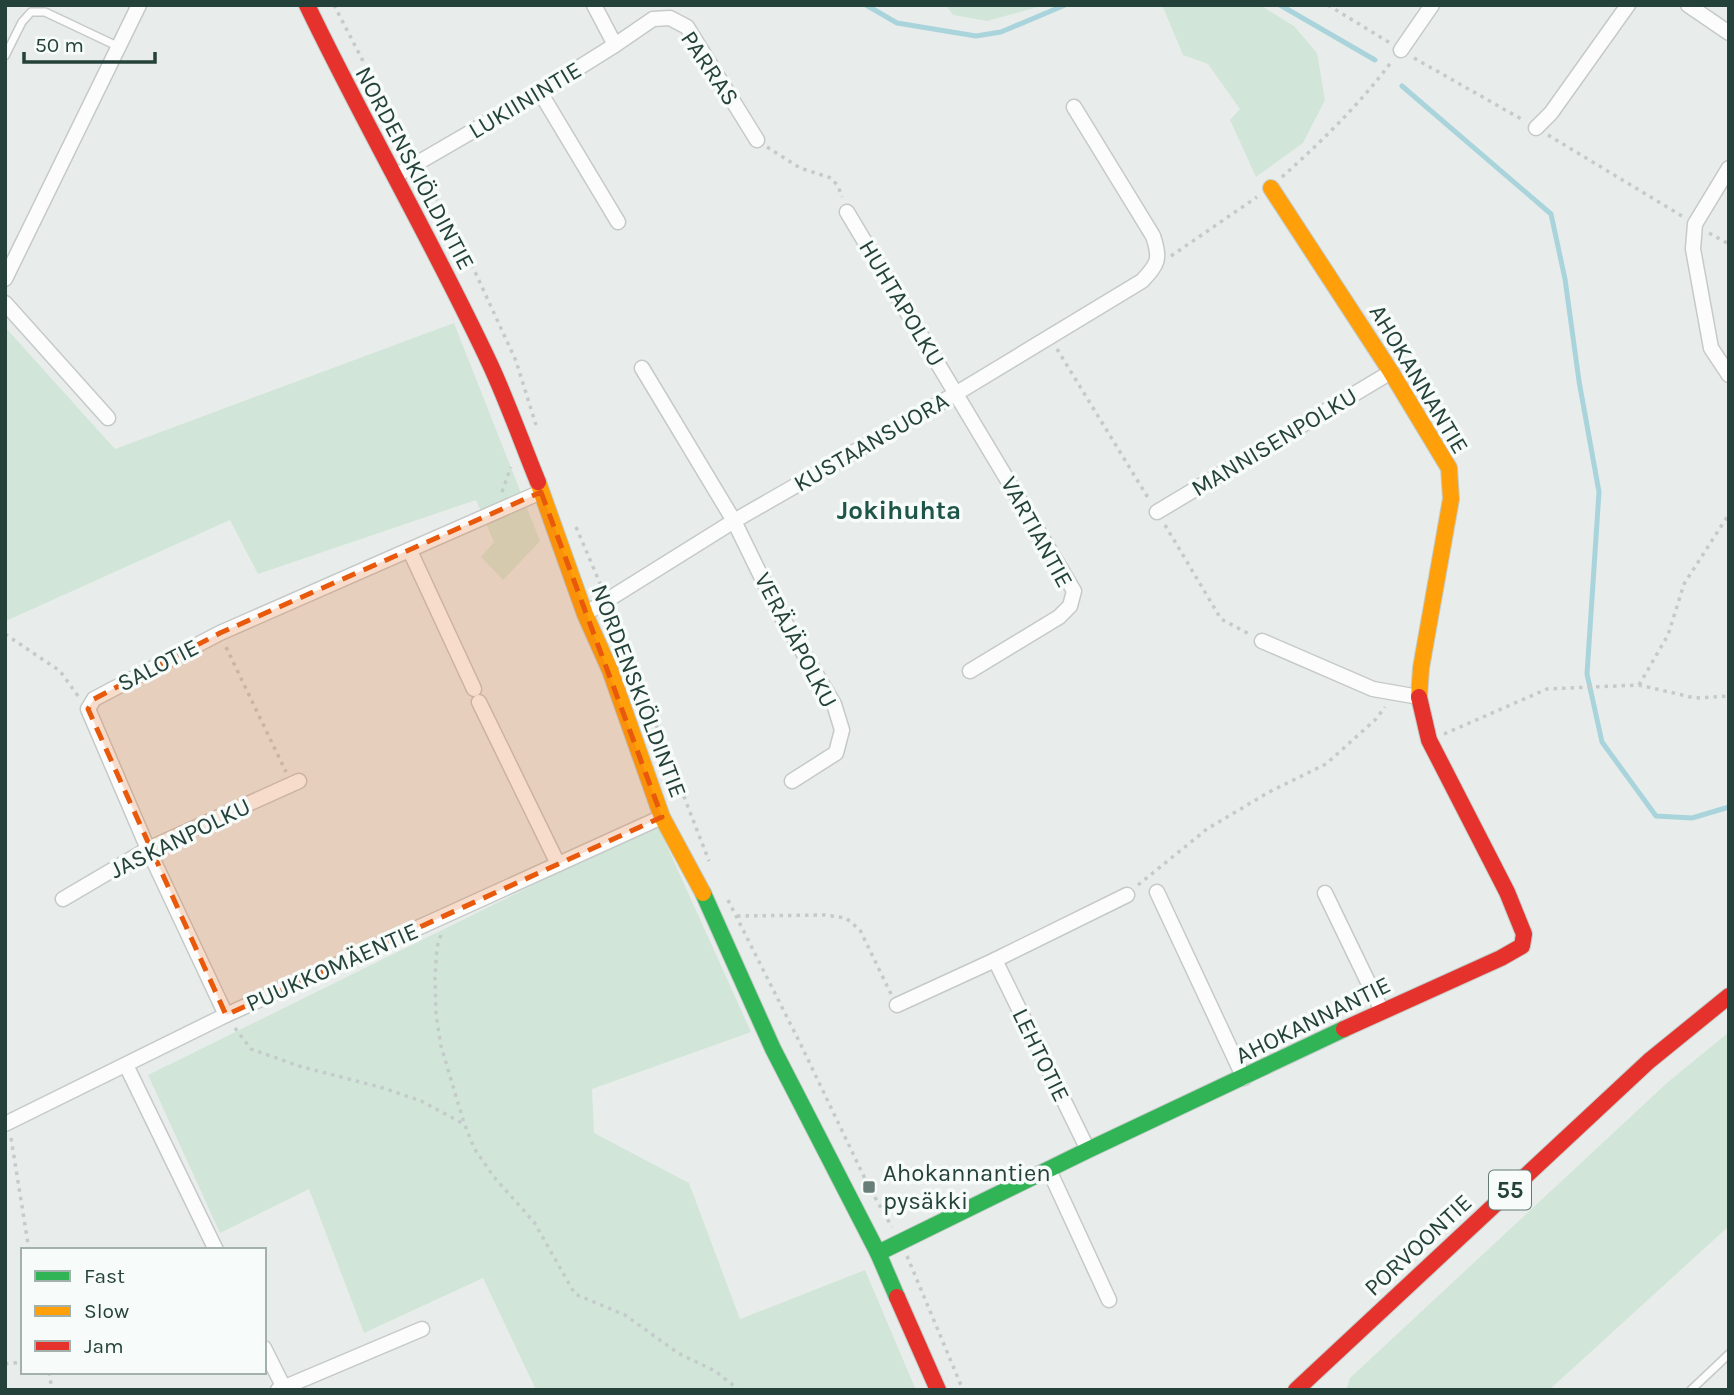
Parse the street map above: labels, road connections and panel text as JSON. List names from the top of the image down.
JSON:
{
  "streets": {
    "main road": [
      "NORDENSKIÖLDINTIE",
      "AHOKANNANTIE",
      "55",
      "PORVOONTIE"
    ],
    "street": [
      "PARRAS",
      "LUKIININTIE",
      "HUHTAPOLKU",
      "KUSTAANSUORA",
      "MANNISENPOLKU",
      "VARTIANTIE",
      "VERÄJÄPOLKU",
      "SALOTIE",
      "JASKANPOLKU",
      "PUUKKOMÄENTIE",
      "LEHTOTIE"
    ]
  },
  "crossings": [
    ["PARRAS", "LUKIININTIE"],
    ["LUKIININTIE", "NORDENSKIÖLDINTIE"],
    ["NORDENSKIÖLDINTIE", "AHOKANNANTIE"],
    ["NORDENSKIÖLDINTIE", "KUSTAANSUORA"],
    ["NORDENSKIÖLDINTIE", "SALOTIE"],
    ["NORDENSKIÖLDINTIE", "PUUKKOMÄENTIE"],
    ["HUHTAPOLKU", "KUSTAANSUORA"],
    ["HUHTAPOLKU", "VARTIANTIE"],
    ["AHOKANNANTIE", "MANNISENPOLKU"],
    ["AHOKANNANTIE", "LEHTOTIE"],
    ["KUSTAANSUORA", "VARTIANTIE"],
    ["KUSTAANSUORA", "VERÄJÄPOLKU"]
  ],
  "districts": ["Jokihuhta"],
  "places": {
    "transit": ["Ahokannantien pysäkki"]
  },
  "legend": ["Fast", "Slow", "Jam"],
  "scale_bar": "50 m"
}
